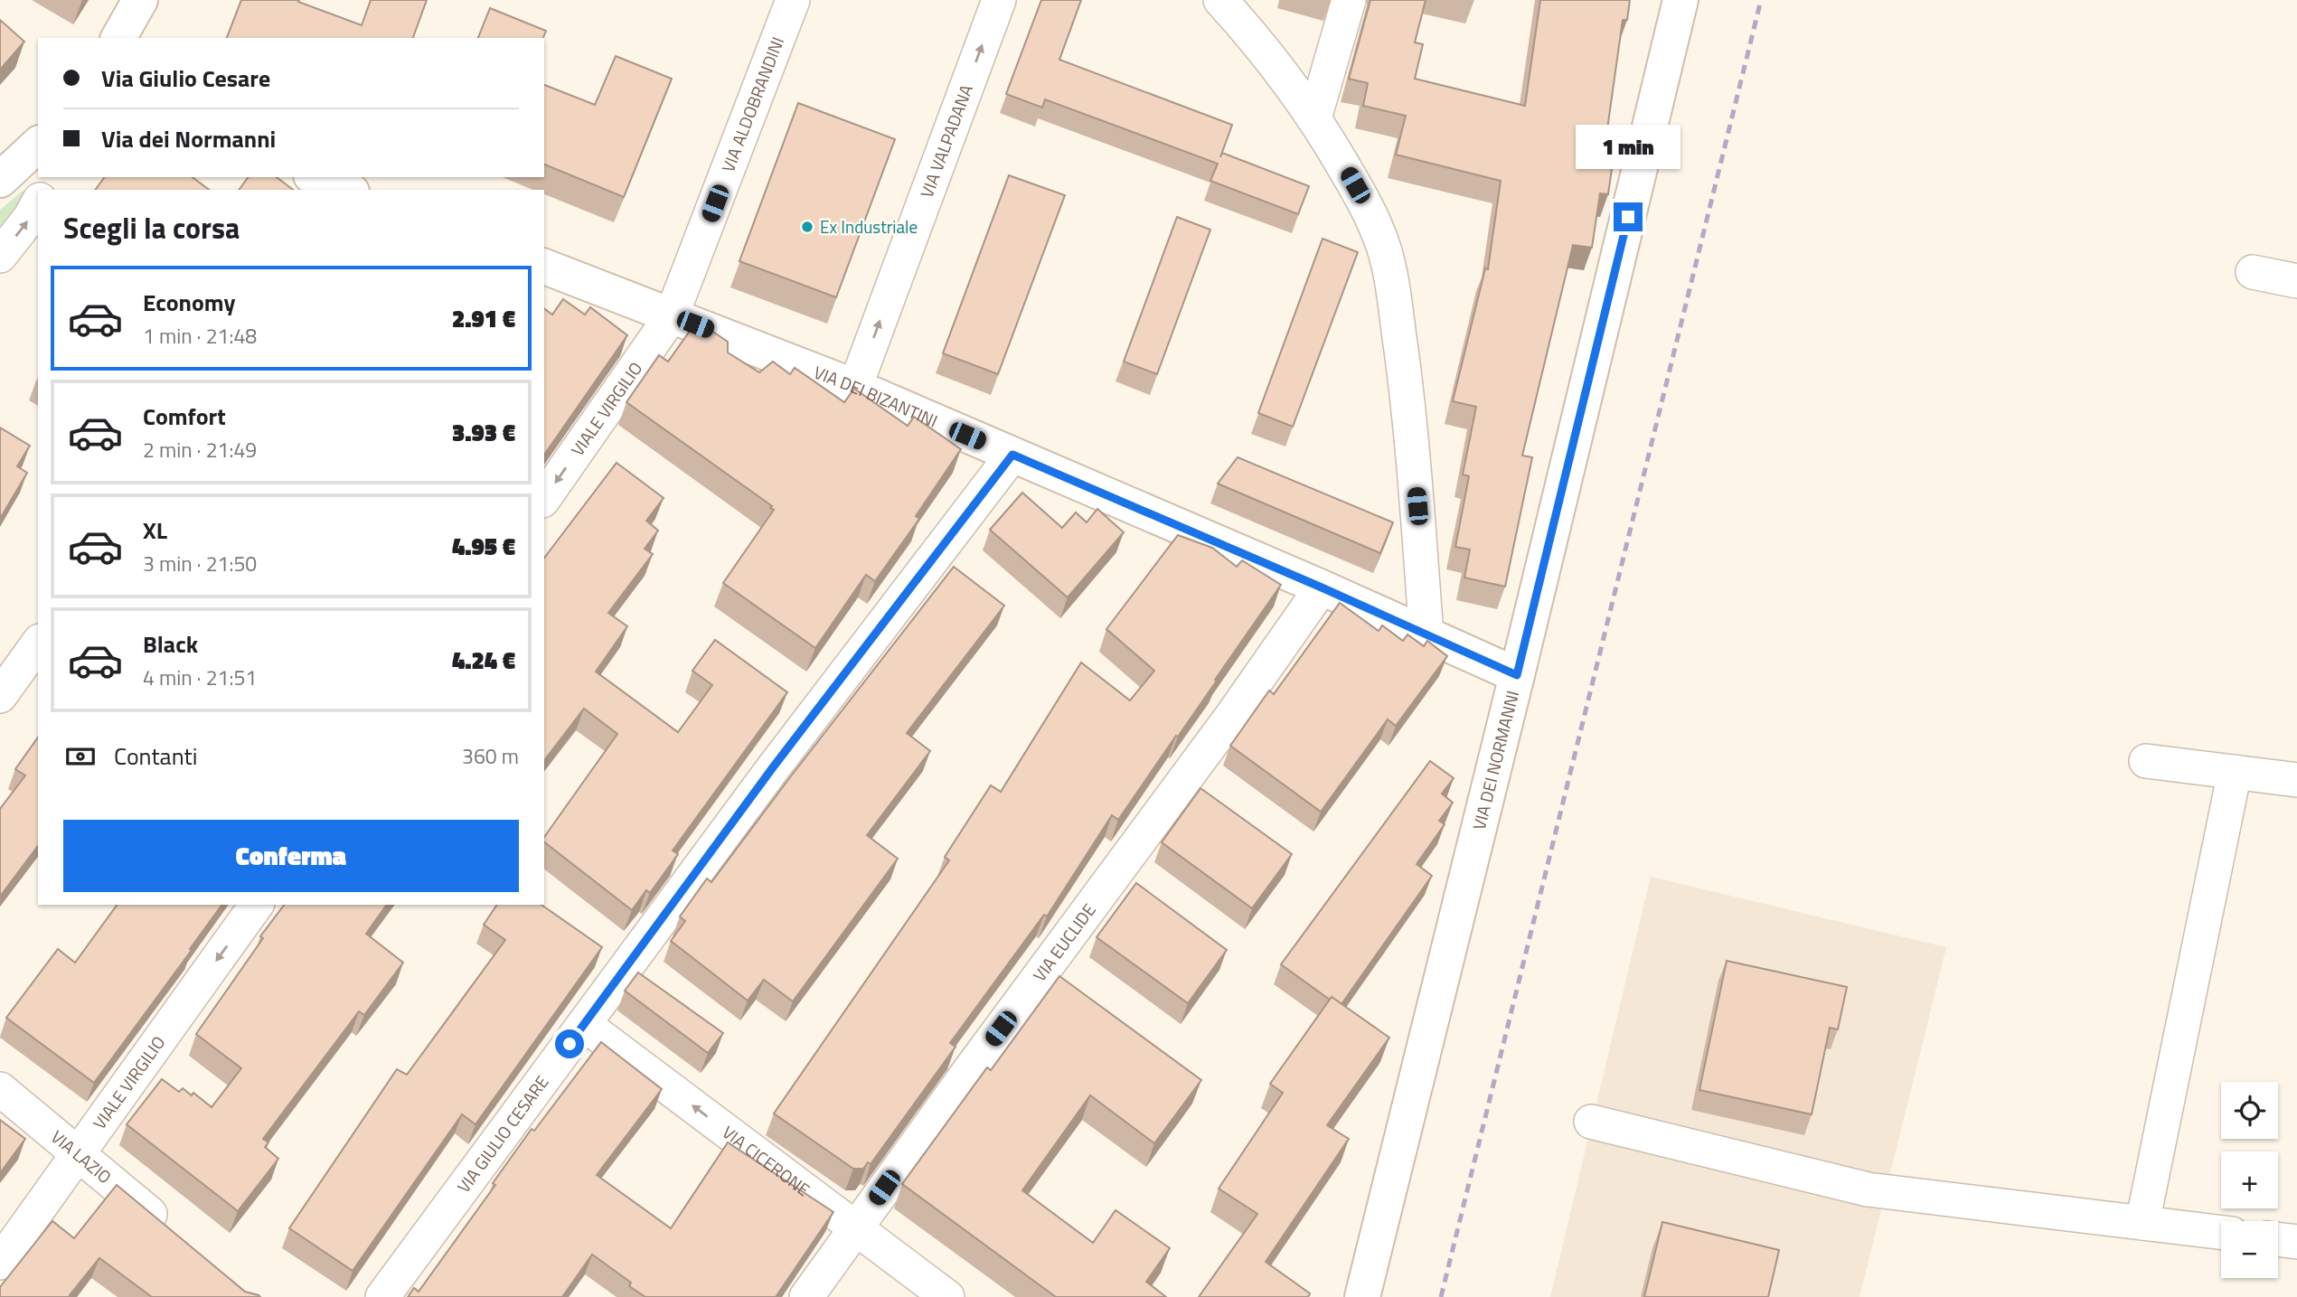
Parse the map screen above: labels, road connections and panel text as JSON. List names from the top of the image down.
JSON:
{
  "streets": {
    "street": [
      "VIA ALDOBRANDINI",
      "VIA VALPADANA",
      "VIA DEI BIZANTINI",
      "VIALE VIRGILIO",
      "VIA DEI NORMANNI",
      "VIA EUCLIDE",
      "VIA GIULIO CESARE",
      "VIA LAZIO",
      "VIA CICERONE"
    ]
  },
  "crossings": [
    ["VIA ALDOBRANDINI", "VIA DEI BIZANTINI"],
    ["VIA ALDOBRANDINI", "VIALE VIRGILIO"],
    ["VIA VALPADANA", "VIA DEI BIZANTINI"],
    ["VIA DEI BIZANTINI", "VIALE VIRGILIO"],
    ["VIA DEI BIZANTINI", "VIA DEI NORMANNI"],
    ["VIA DEI BIZANTINI", "VIA EUCLIDE"],
    ["VIA DEI BIZANTINI", "VIA GIULIO CESARE"],
    ["VIALE VIRGILIO", "VIA LAZIO"],
    ["VIA EUCLIDE", "VIA CICERONE"],
    ["VIA GIULIO CESARE", "VIA CICERONE"]
  ],
  "one_way": ["VIA VALPADANA", "VIALE VIRGILIO", "VIA CICERONE"],
  "places": ["Ex Industriale"],
  "page": {
    "banner": ["Via Giulio Cesare", "Via dei Normanni"],
    "bubble": "1 min",
    "heading": "Scegli la corsa",
    "list": [
      {
        "name": "Economy",
        "note": "1 min · 21:48",
        "value": "2.91 €"
      },
      {
        "name": "Comfort",
        "note": "2 min · 21:49",
        "value": "3.93 €"
      },
      {
        "name": "XL",
        "note": "3 min · 21:50",
        "value": "4.95 €"
      },
      {
        "name": "Black",
        "note": "4 min · 21:51",
        "value": "4.24 €"
      }
    ],
    "pay": ["Contanti", "360 m"],
    "buttons": "Conferma",
    "map_buttons": ["+", "−"]
  }
}
